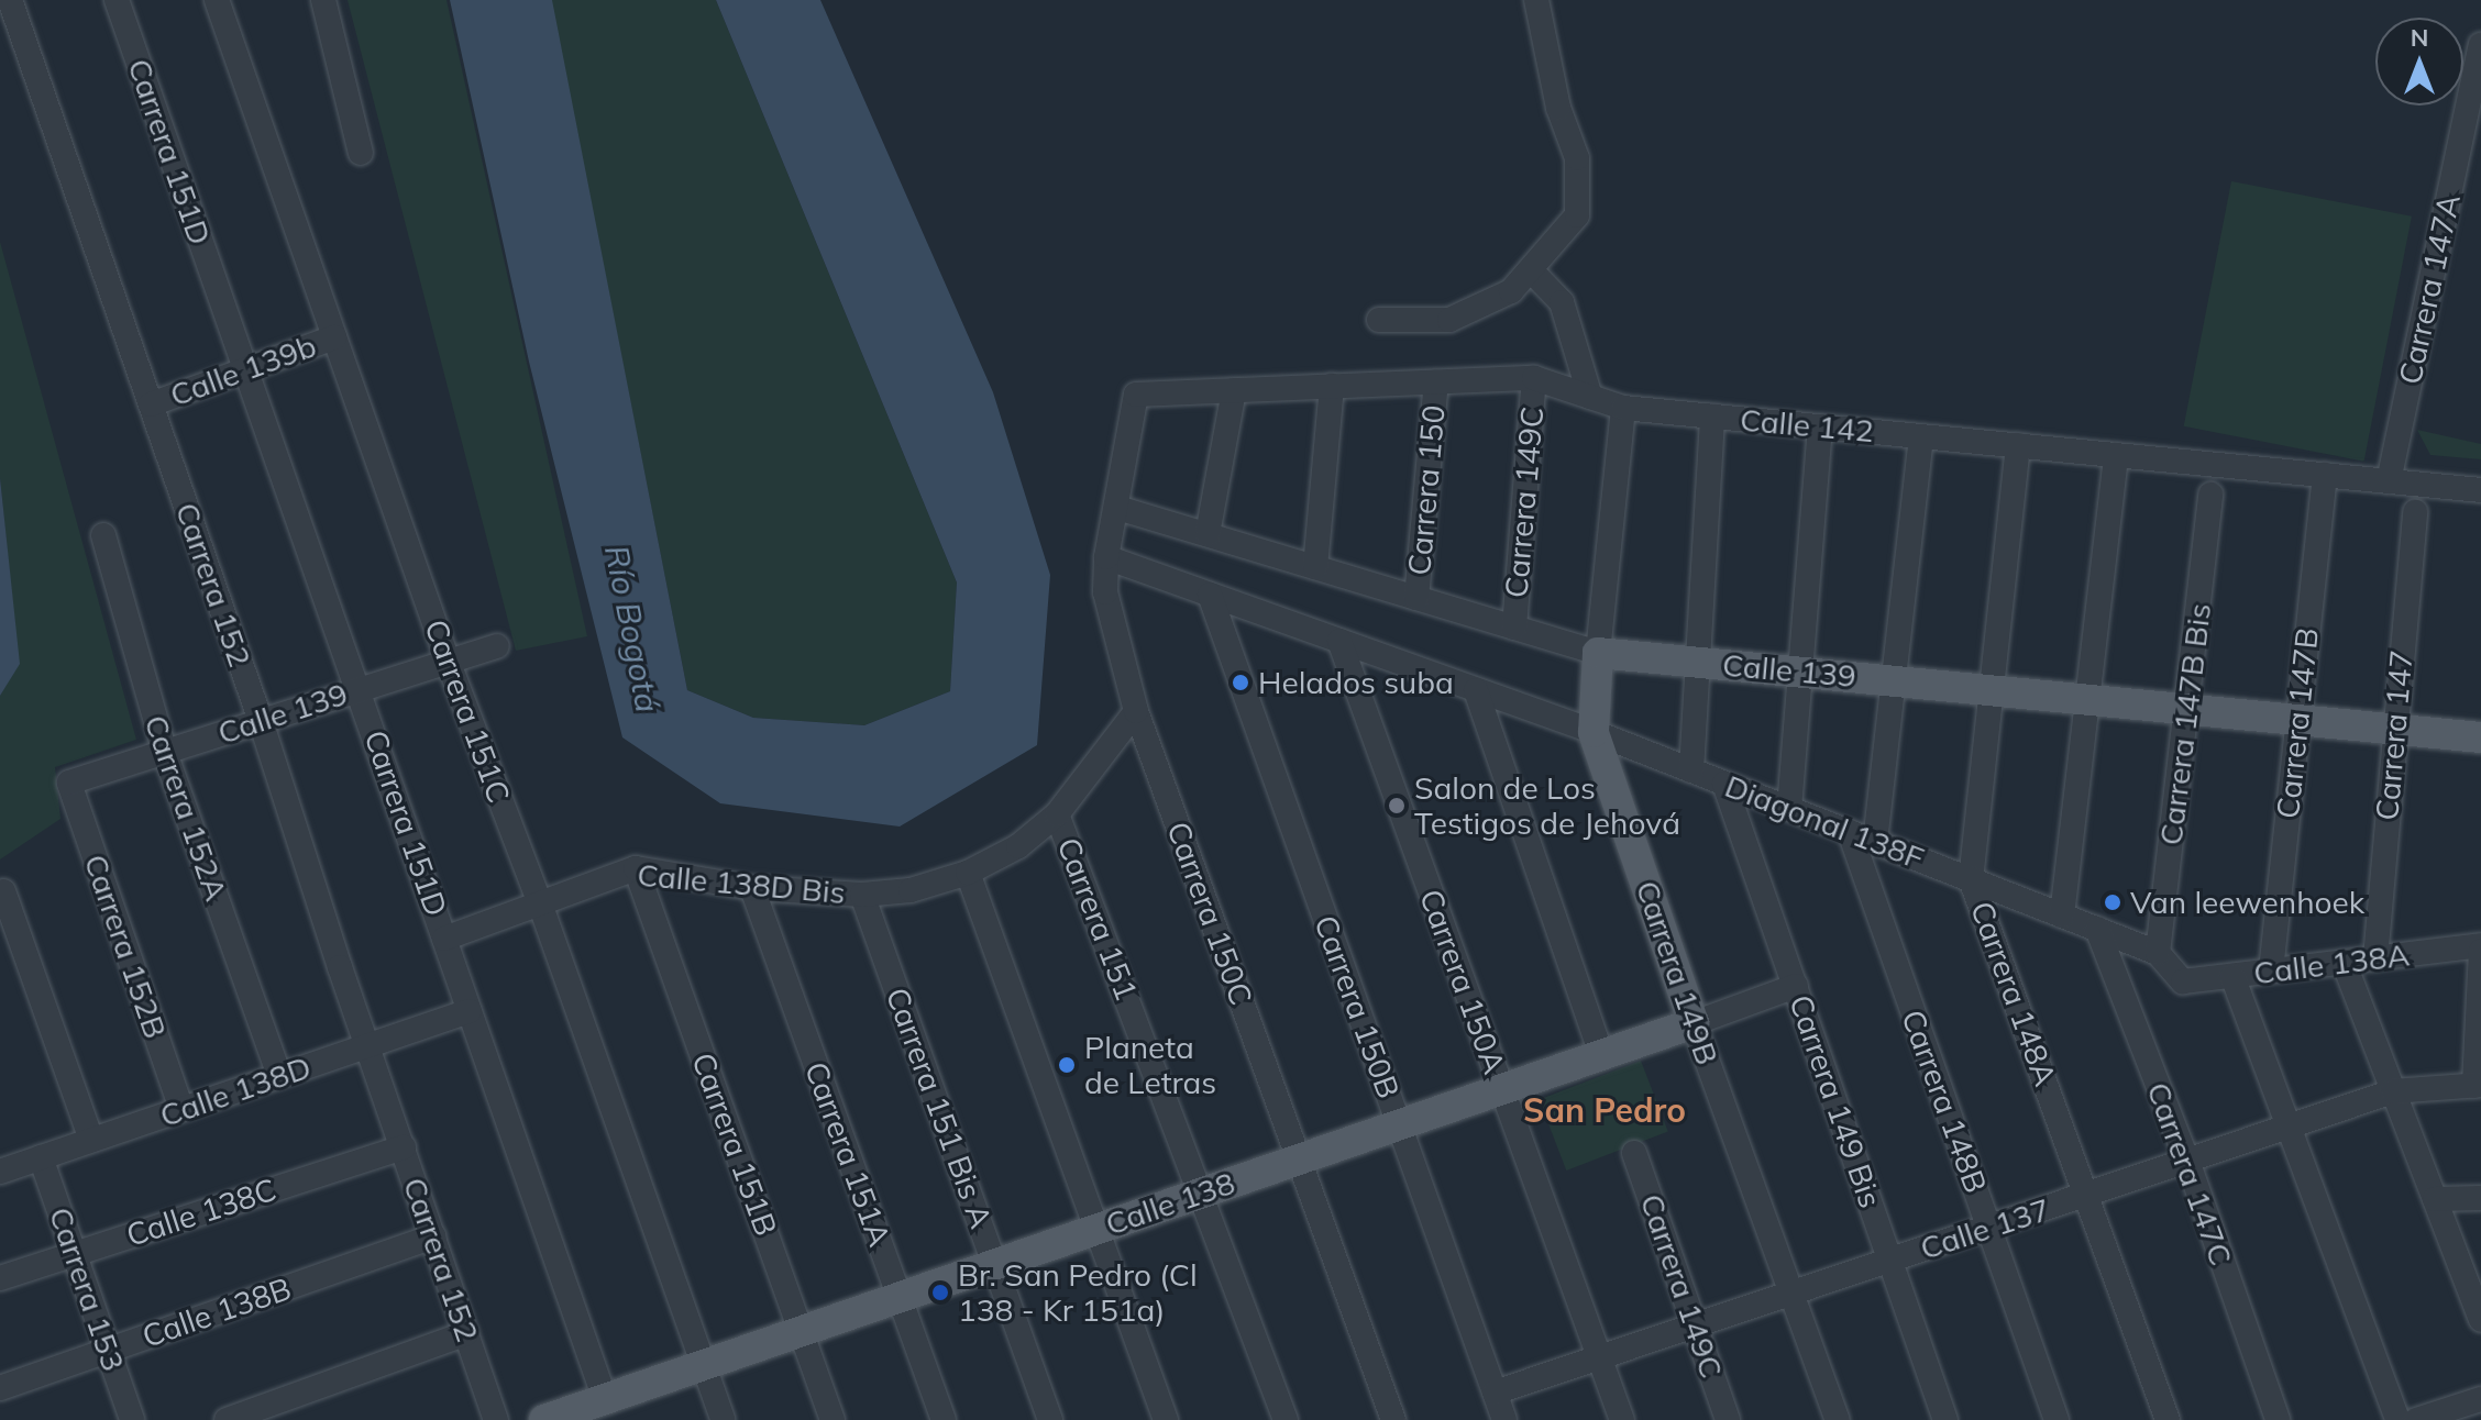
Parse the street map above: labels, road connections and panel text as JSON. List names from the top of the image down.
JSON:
{
  "streets": {
    "main road": ["Calle 139", "Carrera 149B", "Calle 138"],
    "street": [
      "Carrera 151D",
      "Carrera 147A",
      "Calle 139b",
      "Calle 142",
      "Carrera 150",
      "Carrera 149C",
      "Carrera 152",
      "Carrera 151C",
      "Carrera 147B",
      "Carrera 147B Bis",
      "Carrera 147",
      "Carrera 152A",
      "Diagonal 138F",
      "Calle 138D Bis",
      "Carrera 150C",
      "Carrera 151",
      "Carrera 152B",
      "Calle 138A",
      "Carrera 150A",
      "Carrera 148A",
      "Carrera 150B",
      "Calle 138D",
      "Carrera 149 Bis",
      "Carrera 148B",
      "Carrera 151 Bis A",
      "Carrera 151B",
      "Carrera 151A",
      "Carrera 147C",
      "Calle 138C",
      "Calle 137",
      "Carrera 153",
      "Calle 138B"
    ]
  },
  "crossings": [
    ["Carrera 151D", "Calle 139b"],
    ["Carrera 151D", "Calle 139"],
    ["Carrera 151D", "Calle 138D Bis"],
    ["Carrera 151D", "Calle 138D"],
    ["Carrera 151D", "Calle 138"],
    ["Carrera 147A", "Calle 142"],
    ["Calle 139b", "Carrera 152"],
    ["Calle 139b", "Carrera 151C"],
    ["Calle 142", "Carrera 150"],
    ["Calle 142", "Carrera 149C"],
    ["Calle 142", "Carrera 147B"],
    ["Calle 142", "Carrera 150C"],
    ["Calle 142", "Carrera 149B"],
    ["Calle 142", "Carrera 148A"],
    ["Carrera 150", "Calle 139"],
    ["Carrera 149C", "Calle 139"],
    ["Carrera 149C", "Calle 137"],
    ["Carrera 152", "Calle 139"],
    ["Carrera 152", "Calle 138D"],
    ["Carrera 152", "Calle 138C"],
    ["Carrera 152", "Calle 138B"],
    ["Calle 139", "Carrera 151C"],
    ["Calle 139", "Carrera 147B"],
    ["Calle 139", "Carrera 147B Bis"],
    ["Calle 139", "Carrera 147"],
    ["Calle 139", "Carrera 152A"],
    ["Calle 139", "Carrera 150C"],
    ["Calle 139", "Carrera 152B"],
    ["Calle 139", "Carrera 149B"],
    ["Calle 139", "Carrera 148A"],
    ["Carrera 151C", "Calle 138D Bis"],
    ["Carrera 151C", "Calle 138"],
    ["Carrera 147B", "Calle 138A"],
    ["Carrera 147B Bis", "Diagonal 138F"],
    ["Carrera 147", "Calle 138A"],
    ["Carrera 152A", "Calle 138D"],
    ["Diagonal 138F", "Carrera 150C"],
    ["Diagonal 138F", "Calle 138A"],
    ["Diagonal 138F", "Carrera 149B"],
    ["Diagonal 138F", "Carrera 150A"],
    ["Diagonal 138F", "Carrera 148A"],
    ["Diagonal 138F", "Carrera 150B"],
    ["Diagonal 138F", "Carrera 149 Bis"],
    ["Diagonal 138F", "Carrera 148B"],
    ["Diagonal 138F", "Carrera 147C"],
    ["Calle 138D Bis", "Carrera 150C"],
    ["Calle 138D Bis", "Carrera 151"],
    ["Calle 138D Bis", "Carrera 151 Bis A"],
    ["Calle 138D Bis", "Carrera 151B"],
    ["Calle 138D Bis", "Carrera 151A"],
    ["Carrera 150C", "Calle 138"],
    ["Carrera 151", "Calle 138"],
    ["Carrera 152B", "Calle 138D"],
    ["Carrera 149B", "Calle 138"],
    ["Carrera 149B", "Calle 137"],
    ["Carrera 150A", "Calle 138"],
    ["Carrera 150A", "Calle 137"],
    ["Carrera 148A", "Calle 137"],
    ["Carrera 150B", "Calle 138"],
    ["Carrera 150B", "Calle 137"],
    ["Calle 138D", "Carrera 153"],
    ["Carrera 149 Bis", "Calle 138"],
    ["Carrera 149 Bis", "Calle 137"],
    ["Carrera 148B", "Calle 137"],
    ["Carrera 151 Bis A", "Calle 138"],
    ["Carrera 151B", "Calle 138"],
    ["Carrera 151A", "Calle 138"],
    ["Carrera 147C", "Calle 137"],
    ["Calle 138C", "Carrera 153"],
    ["Carrera 153", "Calle 138B"]
  ],
  "districts": ["San Pedro"],
  "water": ["Río Bogotá"],
  "places": [
    "Helados suba",
    "Salon de Los Testigos de Jehová",
    "Van leewenhoek",
    "Planeta de Letras",
    "Br. San Pedro (Cl 138 - Kr 151a)"
  ],
  "north": "top"
}
